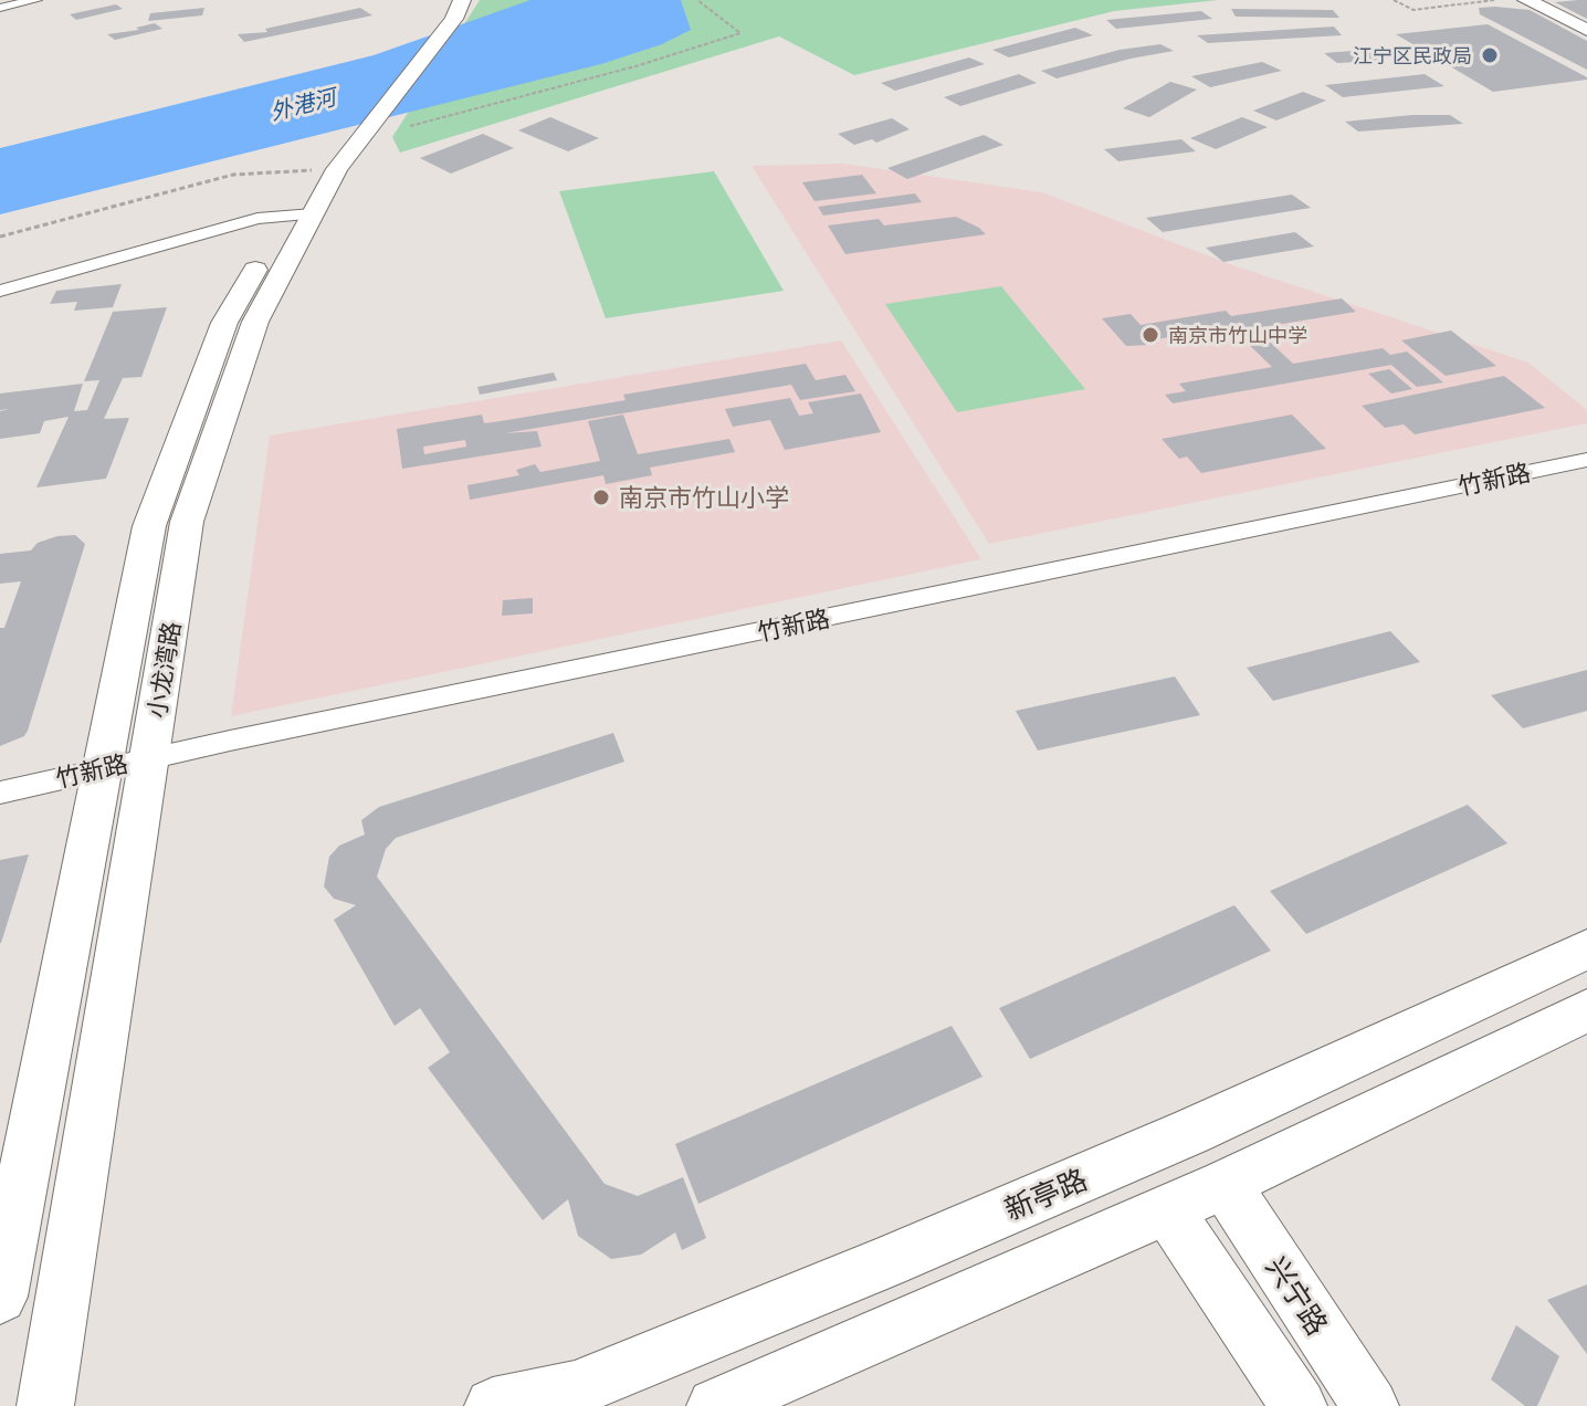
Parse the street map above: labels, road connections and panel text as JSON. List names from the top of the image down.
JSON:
{
  "streets": {
    "main road": ["小龙湾路", "新亭路", "兴宁路"],
    "street": ["竹新路"]
  },
  "crossings": [
    ["竹新路", "小龙湾路"]
  ],
  "water": ["外港河"],
  "places": ["江宁区民政局", "南京市竹山中学", "南京市竹山小学"]
}
